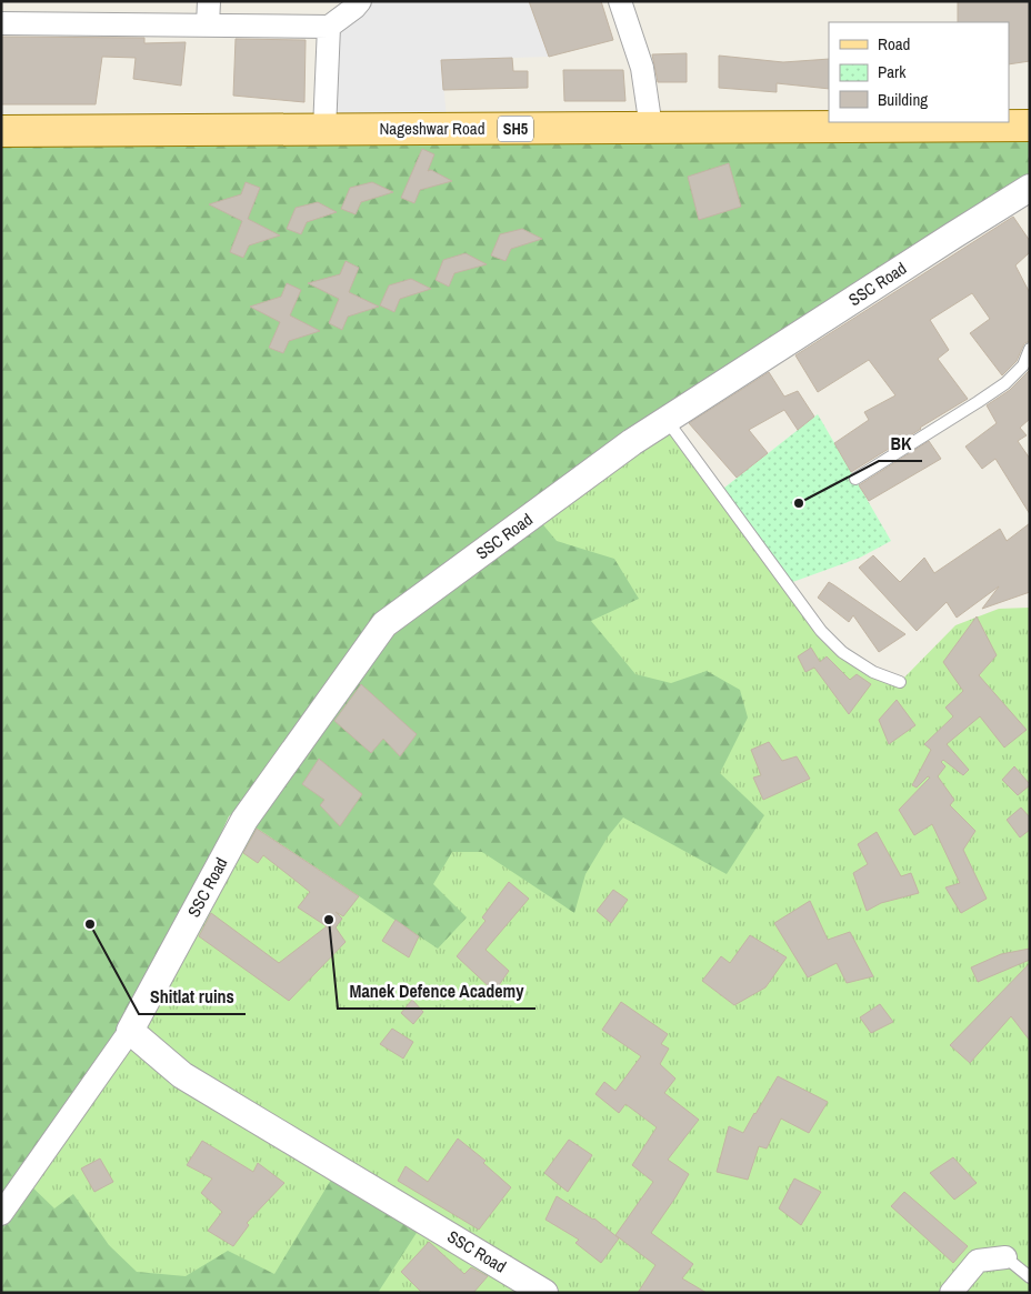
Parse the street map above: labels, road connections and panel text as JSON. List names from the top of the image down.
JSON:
{
  "streets": {
    "main road": ["Nageshwar Road", "SH5"],
    "street": ["SSC Road"]
  },
  "places": ["BK", "Manek Defence Academy", "Shitlat ruins"],
  "legend": ["Road", "Park", "Building"]
}
